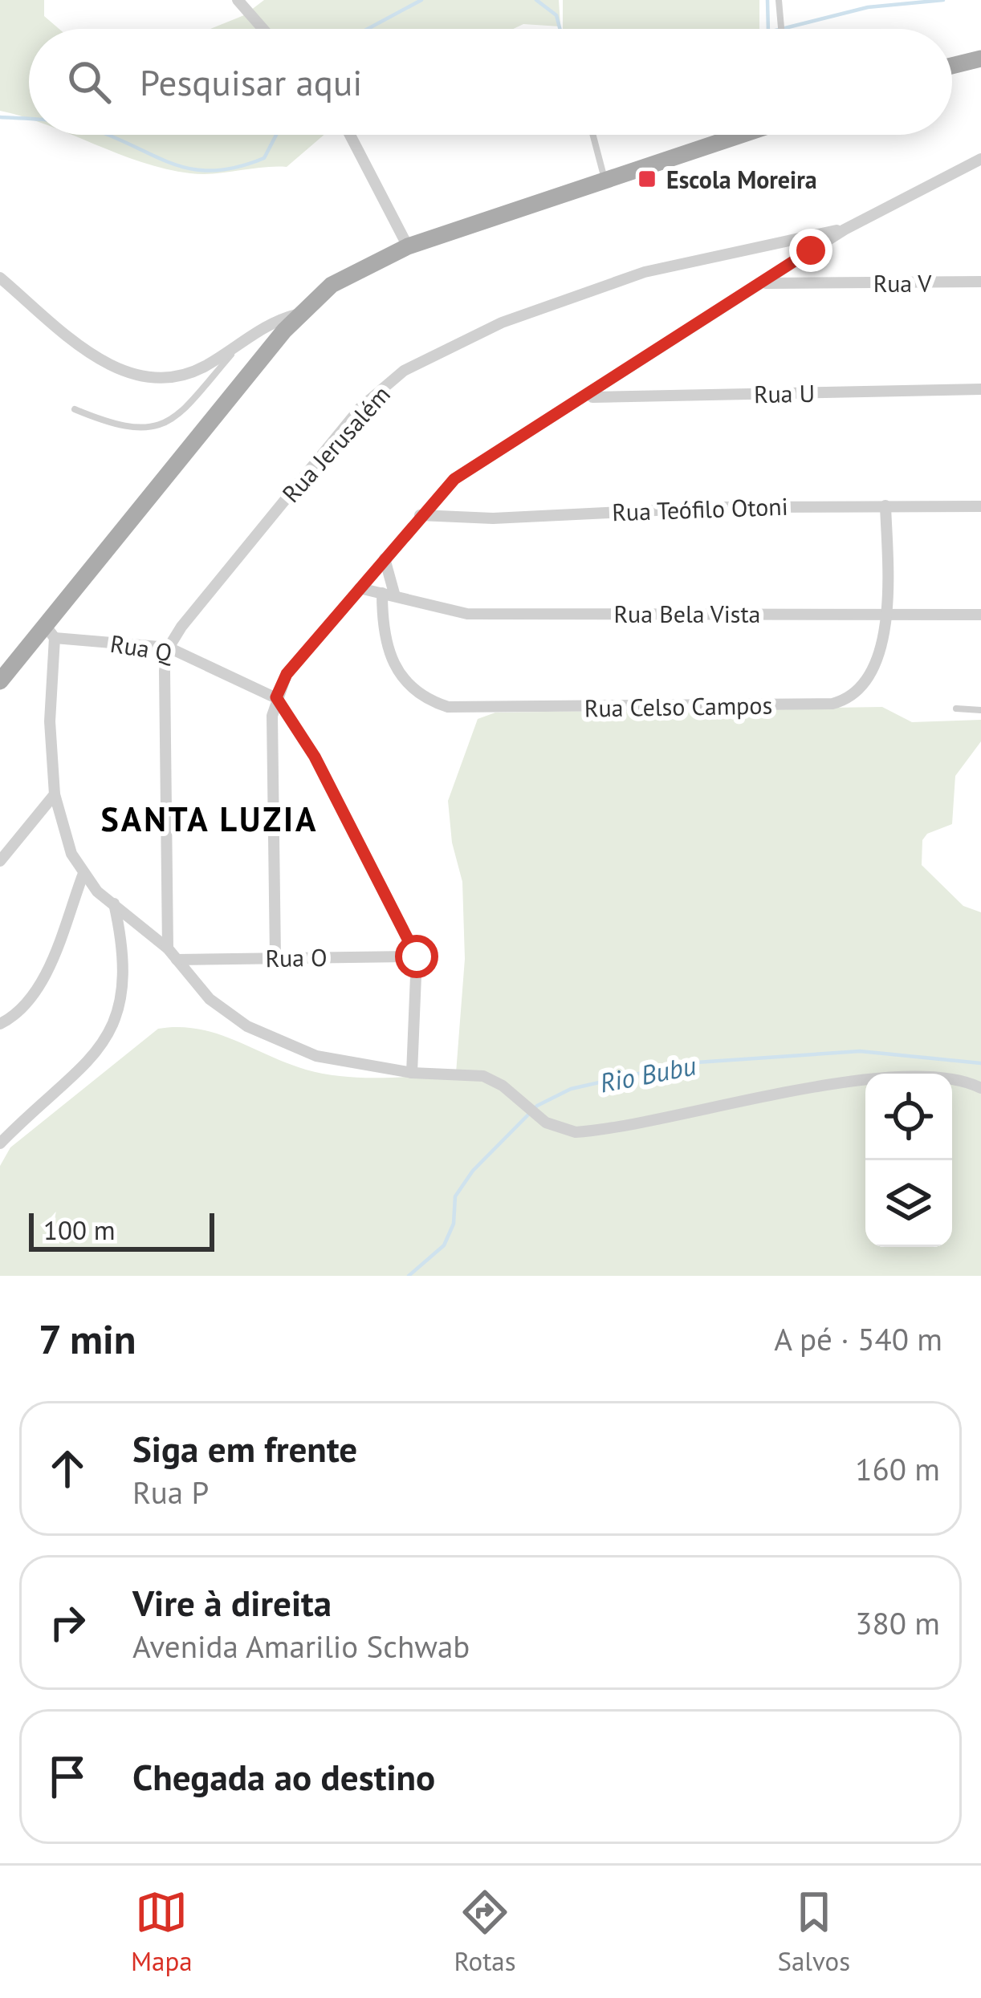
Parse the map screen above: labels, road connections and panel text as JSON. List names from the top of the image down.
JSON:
{
  "streets": {
    "street": [
      "Rua V",
      "Rua U",
      "Rua Jerusalém",
      "Rua Teófilo Otoni",
      "Rua Bela Vista",
      "Rua Q",
      "Rua Celso Campos",
      "Rua O"
    ]
  },
  "crossings": [
    ["Rua Jerusalém", "Rua Q"],
    ["Rua Teófilo Otoni", "Rua Celso Campos"],
    ["Rua Bela Vista", "Rua Celso Campos"]
  ],
  "districts": ["SANTA LUZIA"],
  "water": ["Rio Bubu"],
  "places": {
    "transit": ["Escola Moreira"]
  },
  "scale_bar": "100 m",
  "page": {
    "search": "Pesquisar aqui",
    "scale": "100 m",
    "heading": ["7 min", "A pé · 540 m"],
    "list": [
      ["Siga em frente", "Rua P", "160 m"],
      ["Vire à direita", "Avenida Amarilio Schwab", "380 m"],
      "Chegada ao destino"
    ],
    "nav": ["Mapa", "Rotas", "Salvos"]
  }
}
